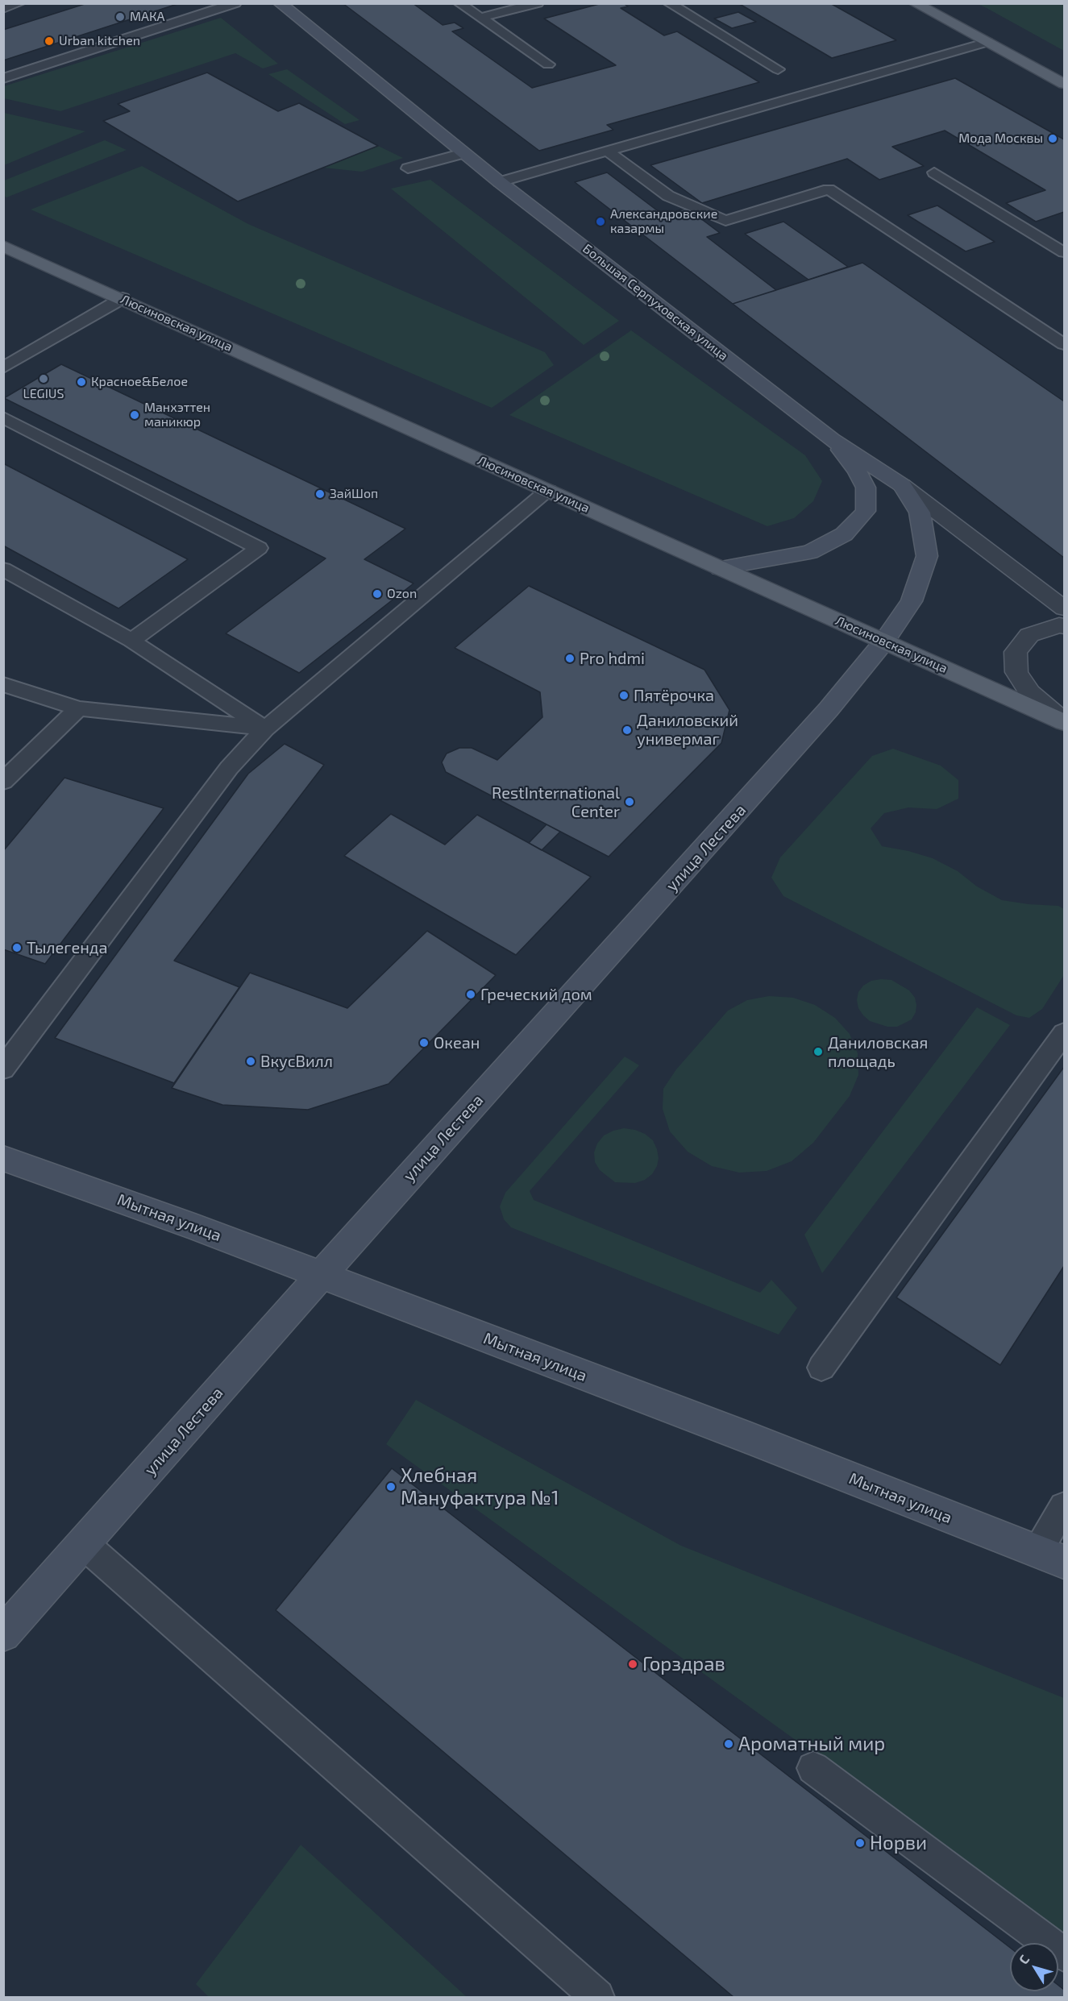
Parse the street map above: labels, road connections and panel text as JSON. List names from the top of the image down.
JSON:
{
  "streets": {
    "main road": ["Люсиновская улица"],
    "street": ["Большая Серпуховская улица", "улица Лестева", "Мытная улица"]
  },
  "crossings": [
    ["Большая Серпуховская улица", "Люсиновская улица"],
    ["Большая Серпуховская улица", "улица Лестева"],
    ["Люсиновская улица", "улица Лестева"],
    ["улица Лестева", "Мытная улица"]
  ],
  "places": [
    "МАКА",
    "Urban kitchen",
    "Мода Москвы",
    "Александровские казармы",
    "LEGIUS",
    "Красное&Белое",
    "Манхэттен маникюр",
    "ЗайШоп",
    "Ozon",
    "Pro hdmi",
    "Пятёрочка",
    "Даниловский универмаг",
    "RestInternational Center",
    "Тылегенда",
    "Греческий дом",
    "Океан",
    "Даниловская площадь",
    "ВкусВилл",
    "Хлебная Мануфактура №1",
    "Горздрав",
    "Ароматный мир",
    "Норви"
  ],
  "north": "top left"
}
